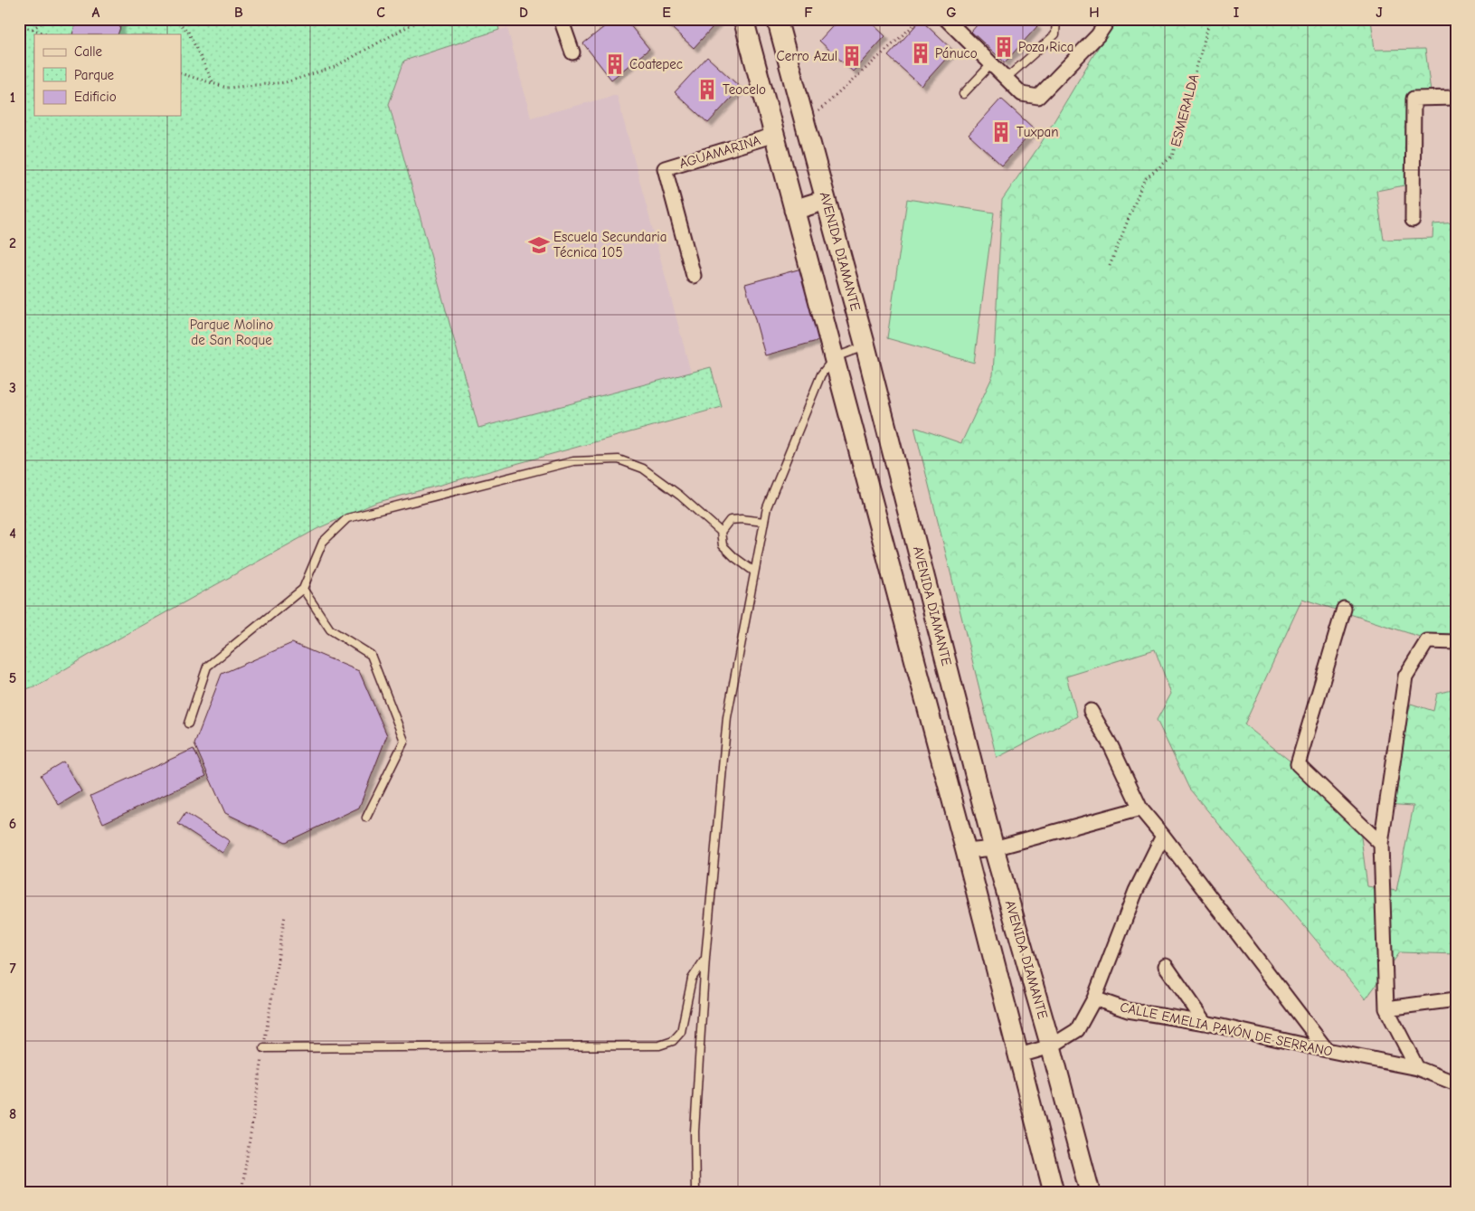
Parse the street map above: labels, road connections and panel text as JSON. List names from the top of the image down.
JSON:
{
  "streets": {
    "main road": ["AVENIDA DIAMANTE"],
    "street": ["AGUAMARINA", "CALLE EMELIA PAVÓN DE SERRANO"],
    "path": ["ESMERALDA"]
  },
  "parks": ["Parque Molino de San Roque"],
  "places": {
    "building": [
      "Poza Rica",
      "Pánuco",
      "Cerro Azul",
      "Coatepec",
      "Teocelo",
      "Tuxpan"
    ],
    "school or university": ["Escuela Secundaria Técnica 105"]
  },
  "legend": ["Calle", "Parque", "Edificio"],
  "grid": {
    "columns": [
      "A",
      "B",
      "C",
      "D",
      "E",
      "F",
      "G",
      "H",
      "I",
      "J"
    ],
    "rows": [
      "1",
      "2",
      "3",
      "4",
      "5",
      "6",
      "7",
      "8"
    ]
  }
}
